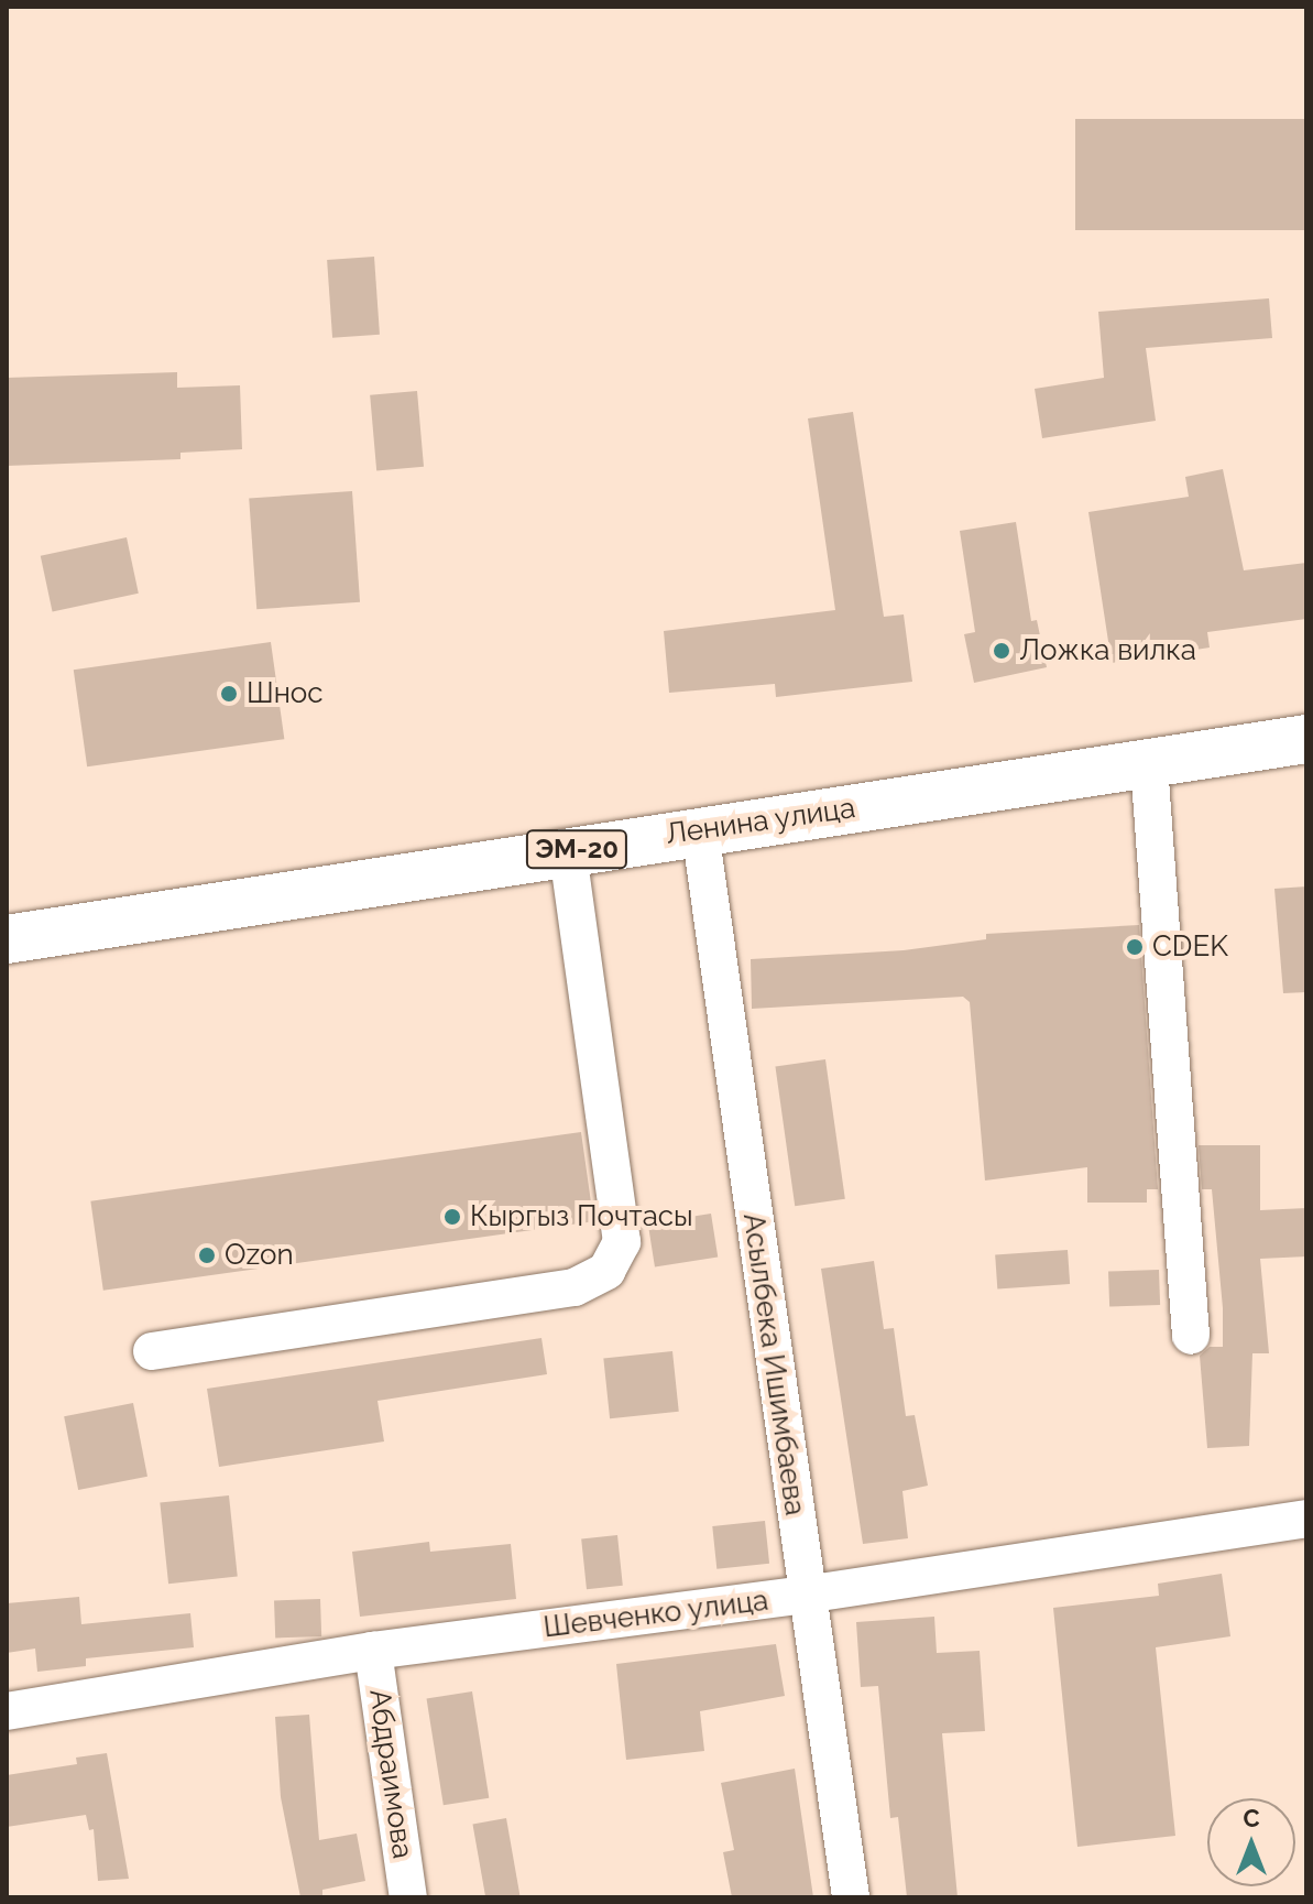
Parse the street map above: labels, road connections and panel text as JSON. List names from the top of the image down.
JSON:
{
  "streets": {
    "main road": ["Ленина улица", "ЭМ-20"],
    "street": ["Асылбека Ишимбаева", "Шевченко улица", "Абдраимова"]
  },
  "crossings": [
    ["Ленина улица", "Асылбека Ишимбаева"],
    ["Асылбека Ишимбаева", "Шевченко улица"],
    ["Шевченко улица", "Абдраимова"]
  ],
  "places": [
    "Ложка вилка",
    "Шнос",
    "CDEK",
    "Кыргыз Почтасы",
    "Ozon"
  ],
  "north": "top"
}
